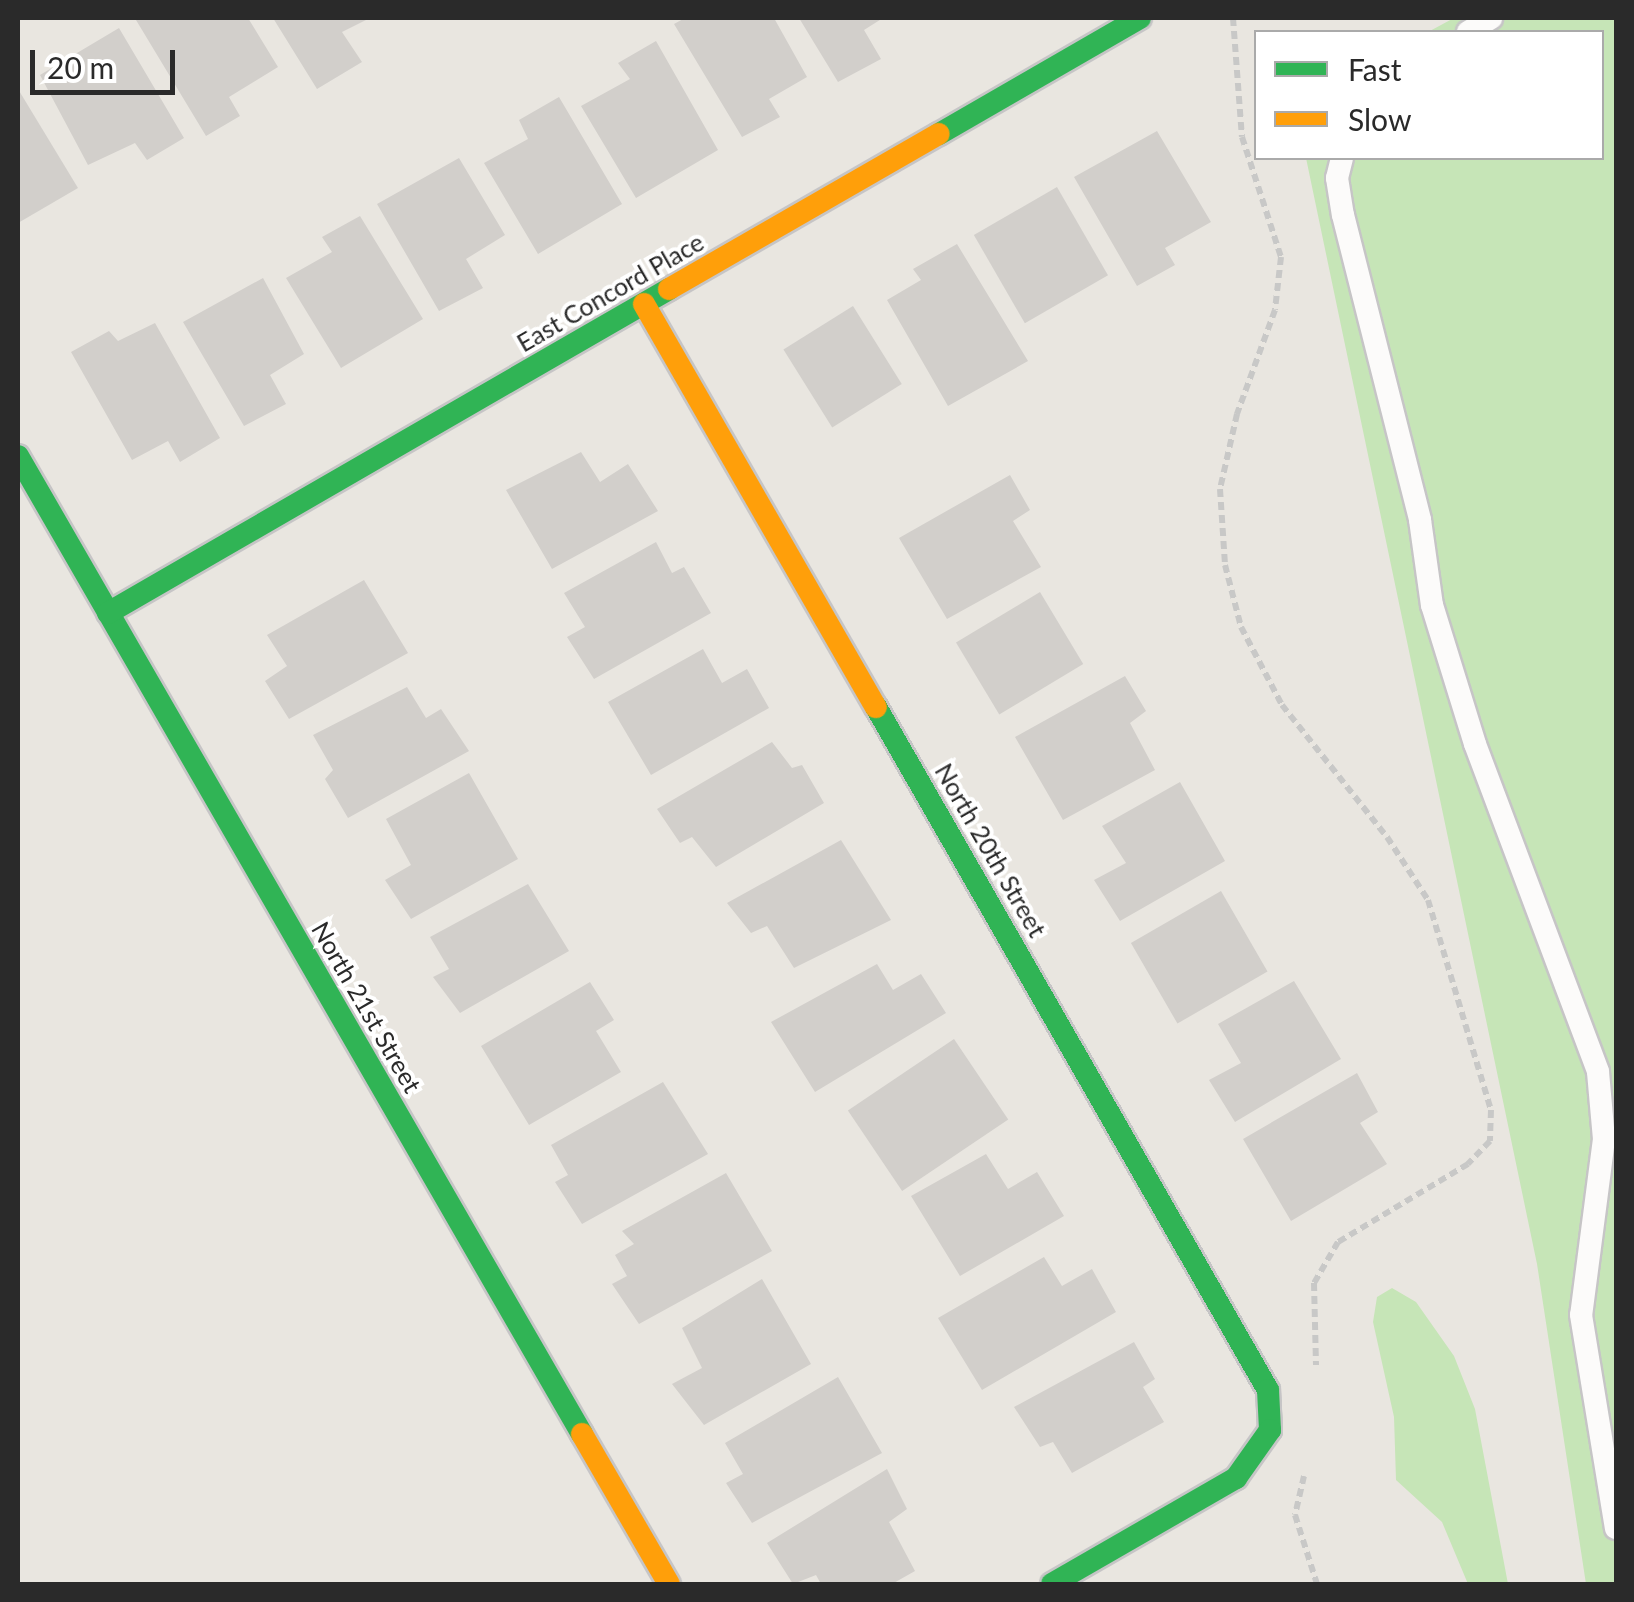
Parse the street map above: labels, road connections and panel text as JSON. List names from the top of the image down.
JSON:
{
  "streets": {
    "street": ["East Concord Place", "North 20th Street", "North 21st Street"]
  },
  "crossings": [
    ["East Concord Place", "North 20th Street"],
    ["East Concord Place", "North 21st Street"]
  ],
  "legend": ["Fast", "Slow"],
  "scale_bar": "20 m"
}
